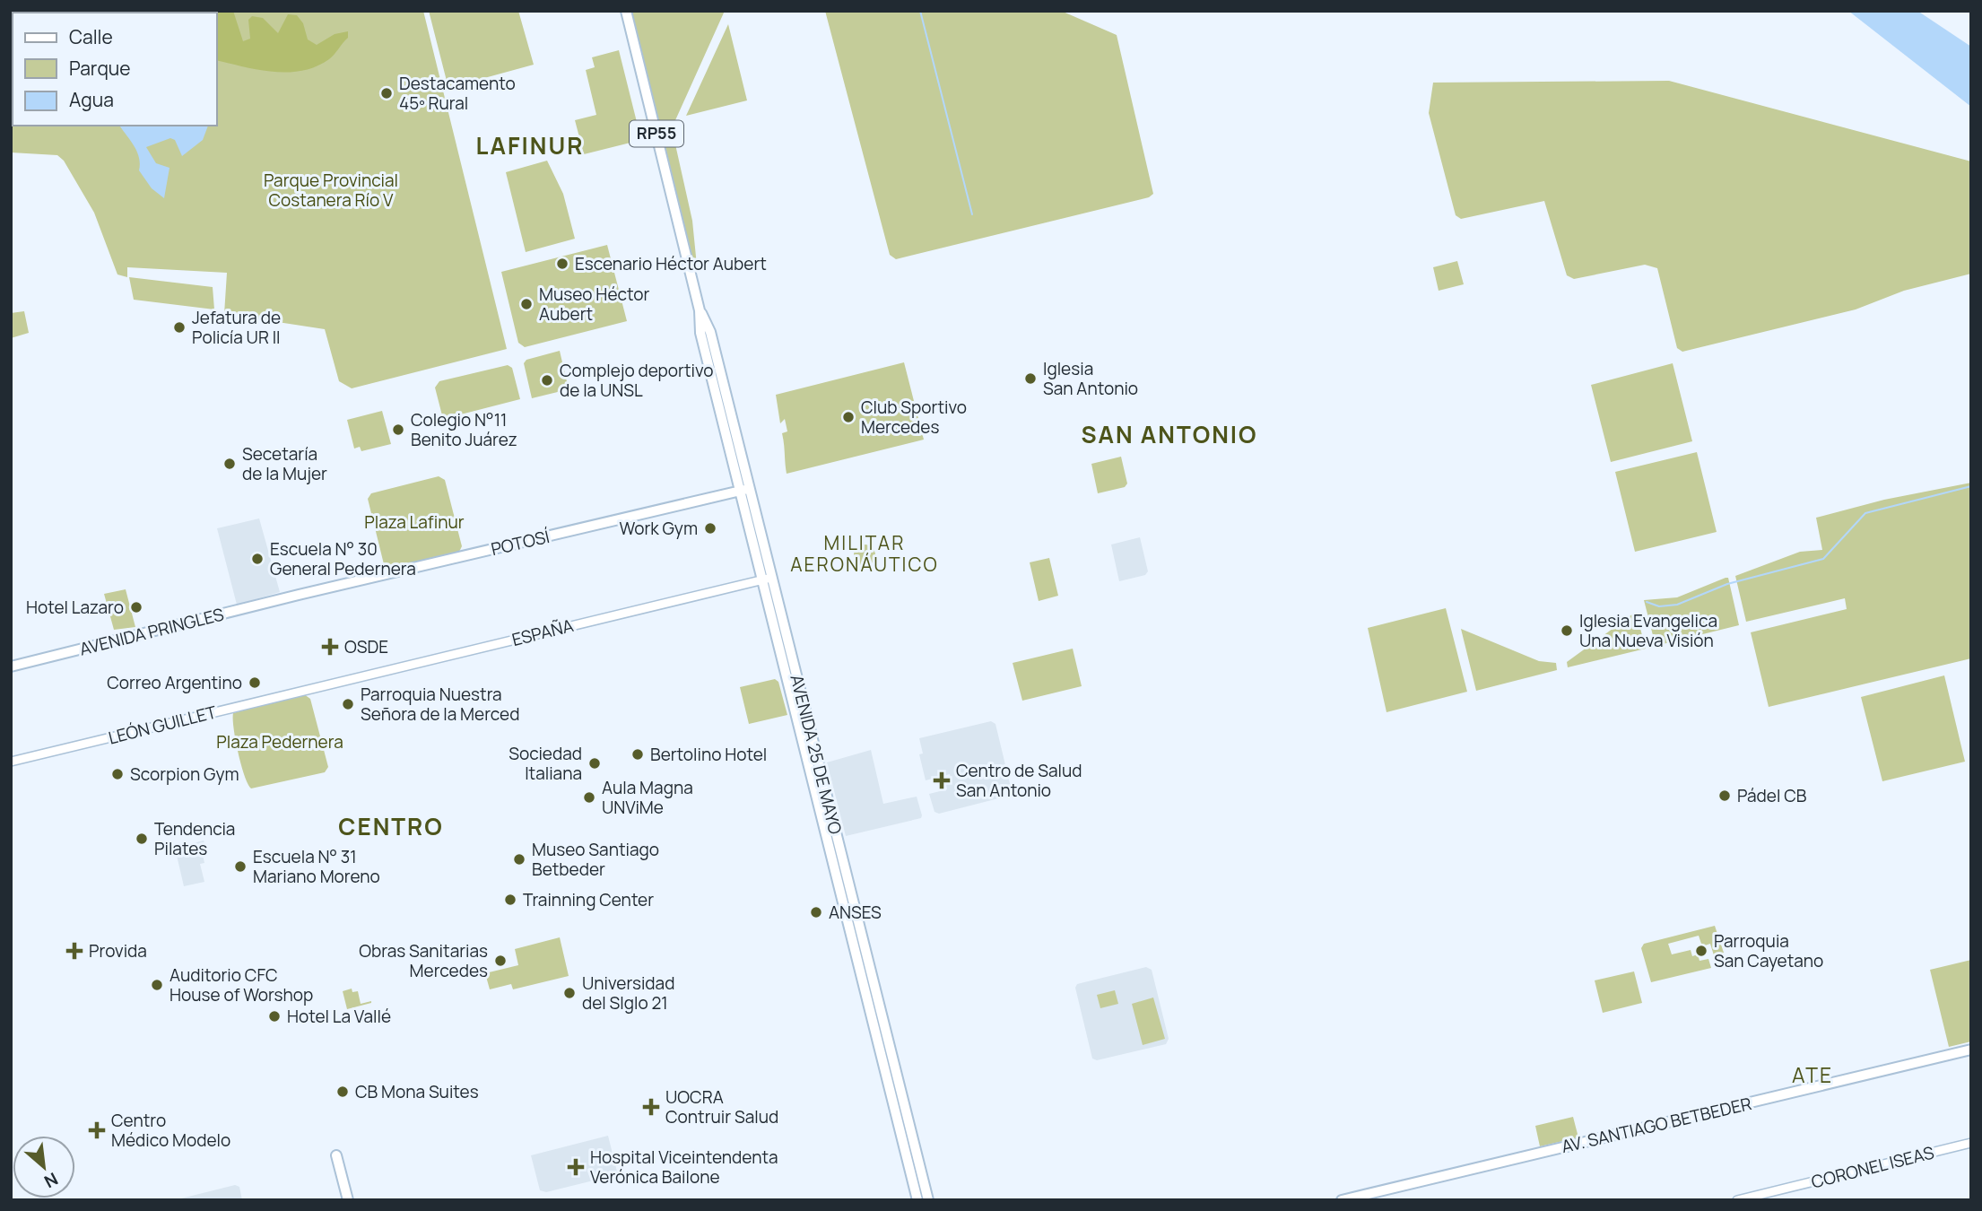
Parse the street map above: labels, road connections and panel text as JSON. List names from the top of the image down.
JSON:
{
  "streets": {
    "main road": [
      "RP55",
      "POTOSÍ",
      "AVENIDA PRINGLES",
      "AVENIDA 25 DE MAYO",
      "AV. SANTIAGO BETBEDER"
    ],
    "street": ["ESPAÑA", "LEÓN GUILLET", "CORONEL ISEAS"]
  },
  "crossings": [
    ["POTOSÍ", "AVENIDA PRINGLES"],
    ["POTOSÍ", "AVENIDA 25 DE MAYO"],
    ["ESPAÑA", "LEÓN GUILLET"],
    ["ESPAÑA", "AVENIDA 25 DE MAYO"]
  ],
  "districts": [
    "LAFINUR",
    "SAN ANTONIO",
    "MILITAR AERONÁUTICO",
    "CENTRO",
    "ATE"
  ],
  "parks": ["Parque Provincial Costanera Río V", "Plaza Lafinur", "Plaza Pedernera"],
  "places": {
    "other": [
      "Destacamento 45º Rural",
      "Escenario Héctor Aubert",
      "Museo Héctor Aubert",
      "Jefatura de Policía UR II",
      "Iglesia San Antonio",
      "Complejo deportivo de la UNSL",
      "Club Sportivo Mercedes",
      "Colegio N°11 Benito Juárez",
      "Secetaría de la Mujer",
      "Work Gym",
      "Escuela N° 30 General Pedernera",
      "Hotel Lazaro",
      "Iglesia Evangelica Una Nueva Visión",
      "Correo Argentino",
      "Parroquia Nuestra Señora de la Merced",
      "Bertolino Hotel",
      "Sociedad Italiana",
      "Scorpion Gym",
      "Pádel CB",
      "Aula Magna UNViMe",
      "Tendencia Pilates",
      "Museo Santiago Betbeder",
      "Escuela N° 31 Mariano Moreno",
      "Trainning Center",
      "ANSES",
      "Parroquia San Cayetano",
      "Obras Sanitarias Mercedes",
      "Auditorio CFC House of Worshop",
      "Universidad del SIglo 21",
      "Hotel La Vallé",
      "CB Mona Suites"
    ],
    "health": [
      "OSDE",
      "Centro de Salud San Antonio",
      "Provida",
      "UOCRA Contruir Salud",
      "Centro Médico Modelo",
      "Hospital Viceintendenta Verónica Bailone"
    ]
  },
  "legend": ["Calle", "Parque", "Agua"],
  "north": "bottom right"
}
